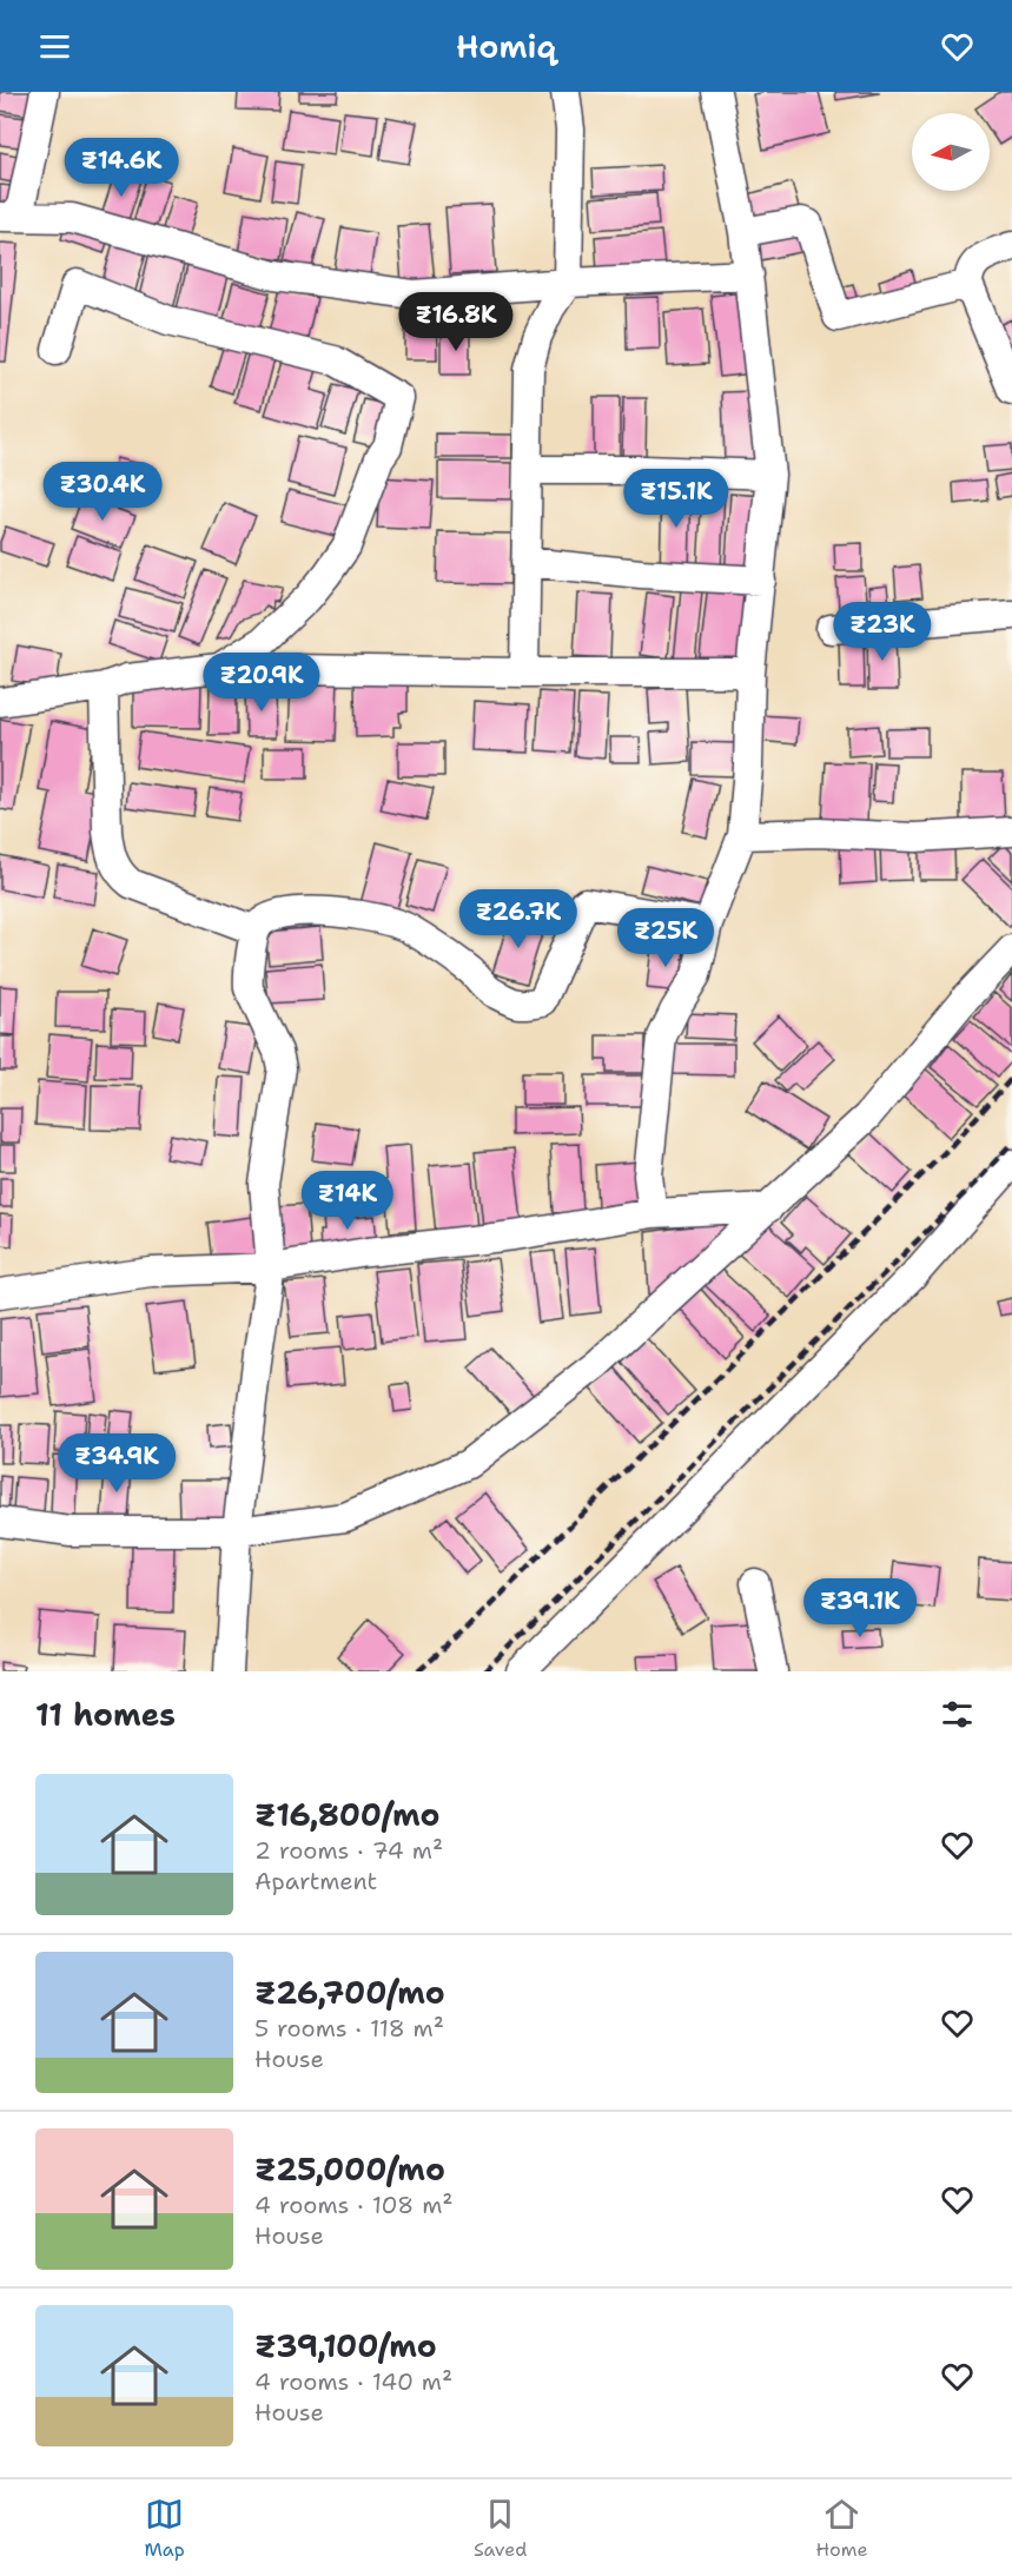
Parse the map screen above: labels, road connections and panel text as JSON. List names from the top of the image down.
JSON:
{
  "north": "left",
  "page": {
    "header": "Homiq",
    "price": [
      "₹14.6K",
      "₹16.8K",
      "₹30.4K",
      "₹15.1K",
      "₹23K",
      "₹20.9K",
      "₹26.7K",
      "₹25K",
      "₹14K",
      "₹34.9K",
      "₹39.1K"
    ],
    "heading": "11 homes",
    "list": [
      {
        "name": "₹16,800/mo",
        "note": "2 rooms · 74 m² · Apartment"
      },
      {
        "name": "₹26,700/mo",
        "note": "5 rooms · 118 m² · House"
      },
      {
        "name": "₹25,000/mo",
        "note": "4 rooms · 108 m² · House"
      },
      {
        "name": "₹39,100/mo",
        "note": "4 rooms · 140 m² · House"
      }
    ],
    "tabs": ["Map", "Saved", "Home"]
  }
}
